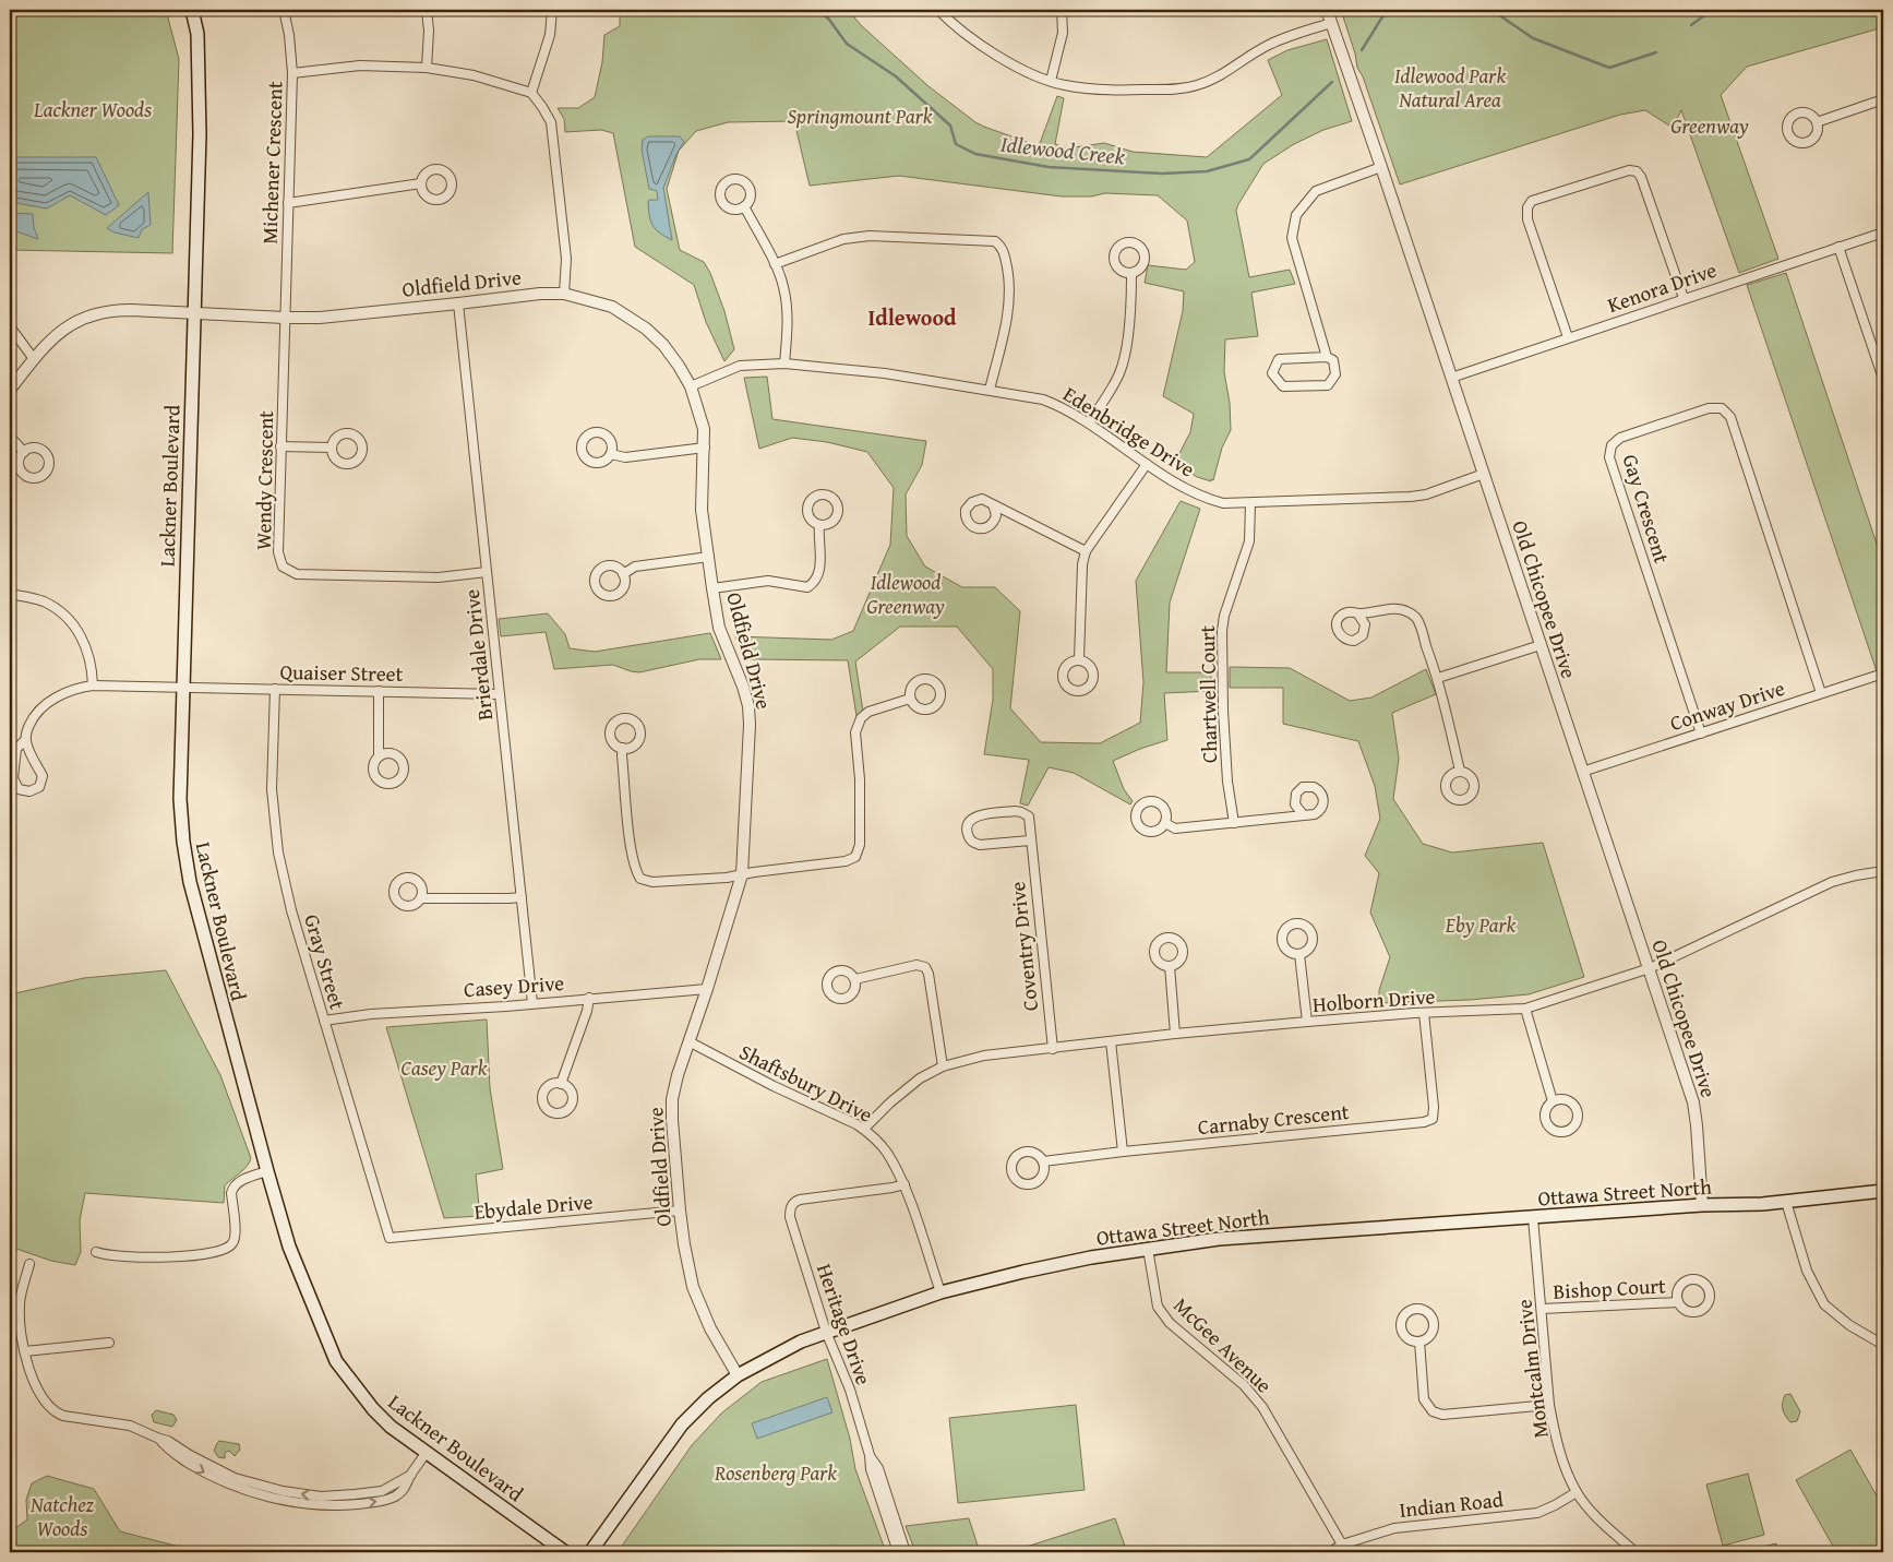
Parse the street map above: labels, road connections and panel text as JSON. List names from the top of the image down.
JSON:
{
  "streets": {
    "main road": ["Lackner Boulevard", "Ottawa Street North"],
    "street": [
      "Michener Crescent",
      "Oldfield Drive",
      "Kenora Drive",
      "Edenbridge Drive",
      "Wendy Crescent",
      "Gay Crescent",
      "Old Chicopee Drive",
      "Brierdale Drive",
      "Quaiser Street",
      "Chartwell Court",
      "Conway Drive",
      "Coventry Drive",
      "Gray Street",
      "Casey Drive",
      "Holborn Drive",
      "Shaftsbury Drive",
      "Carnaby Crescent",
      "Ebydale Drive",
      "Bishop Court",
      "Heritage Drive",
      "McGee Avenue",
      "Montcalm Drive",
      "Indian Road"
    ]
  },
  "crossings": [
    ["Michener Crescent", "Oldfield Drive"],
    ["Michener Crescent", "Wendy Crescent"],
    ["Oldfield Drive", "Edenbridge Drive"],
    ["Oldfield Drive", "Wendy Crescent"],
    ["Oldfield Drive", "Lackner Boulevard"],
    ["Oldfield Drive", "Brierdale Drive"],
    ["Oldfield Drive", "Casey Drive"],
    ["Oldfield Drive", "Shaftsbury Drive"],
    ["Oldfield Drive", "Ottawa Street North"],
    ["Oldfield Drive", "Ebydale Drive"],
    ["Kenora Drive", "Old Chicopee Drive"],
    ["Edenbridge Drive", "Old Chicopee Drive"],
    ["Edenbridge Drive", "Chartwell Court"],
    ["Wendy Crescent", "Brierdale Drive"],
    ["Lackner Boulevard", "Quaiser Street"],
    ["Gay Crescent", "Conway Drive"],
    ["Old Chicopee Drive", "Conway Drive"],
    ["Old Chicopee Drive", "Holborn Drive"],
    ["Old Chicopee Drive", "Ottawa Street North"],
    ["Brierdale Drive", "Quaiser Street"],
    ["Brierdale Drive", "Casey Drive"],
    ["Quaiser Street", "Gray Street"],
    ["Coventry Drive", "Holborn Drive"],
    ["Gray Street", "Casey Drive"],
    ["Gray Street", "Ebydale Drive"],
    ["Holborn Drive", "Shaftsbury Drive"],
    ["Holborn Drive", "Carnaby Crescent"],
    ["Shaftsbury Drive", "Ottawa Street North"],
    ["Shaftsbury Drive", "Heritage Drive"],
    ["Ottawa Street North", "Heritage Drive"],
    ["Ottawa Street North", "McGee Avenue"],
    ["Ottawa Street North", "Montcalm Drive"],
    ["Bishop Court", "Montcalm Drive"],
    ["McGee Avenue", "Indian Road"],
    ["Montcalm Drive", "Indian Road"]
  ],
  "districts": ["Idlewood"],
  "water": ["Idlewood Creek"],
  "parks": [
    "Idlewood Park Natural Area",
    "Lackner Woods",
    "Springmount Park",
    "Greenway",
    "Idlewood Greenway",
    "Eby Park",
    "Casey Park",
    "Rosenberg Park",
    "Natchez Woods"
  ]
}
